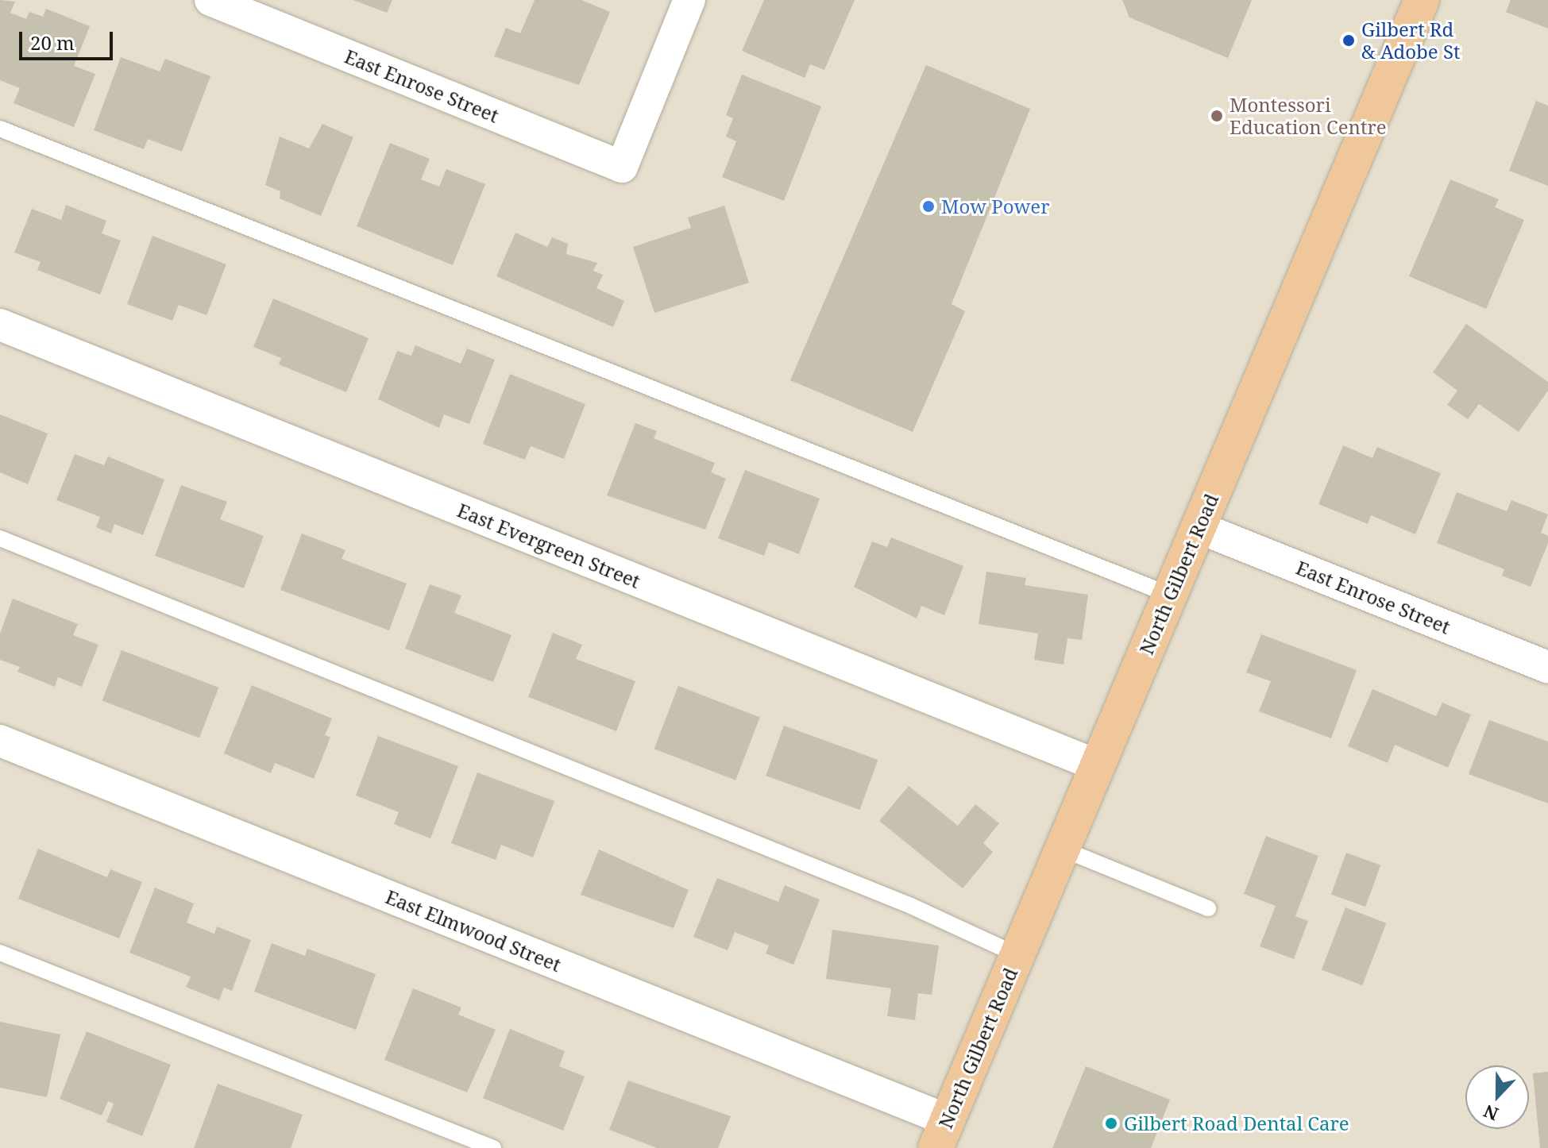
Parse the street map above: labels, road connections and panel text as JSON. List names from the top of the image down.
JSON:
{
  "streets": {
    "main road": ["North Gilbert Road"],
    "street": ["East Enrose Street", "East Evergreen Street", "East Elmwood Street"]
  },
  "crossings": [
    ["East Enrose Street", "North Gilbert Road"],
    ["East Evergreen Street", "North Gilbert Road"],
    ["North Gilbert Road", "East Elmwood Street"]
  ],
  "places": [
    "Gilbert Rd & Adobe St",
    "Montessori Education Centre",
    "Mow Power",
    "Gilbert Road Dental Care"
  ],
  "scale_bar": "20 m",
  "north": "bottom"
}
